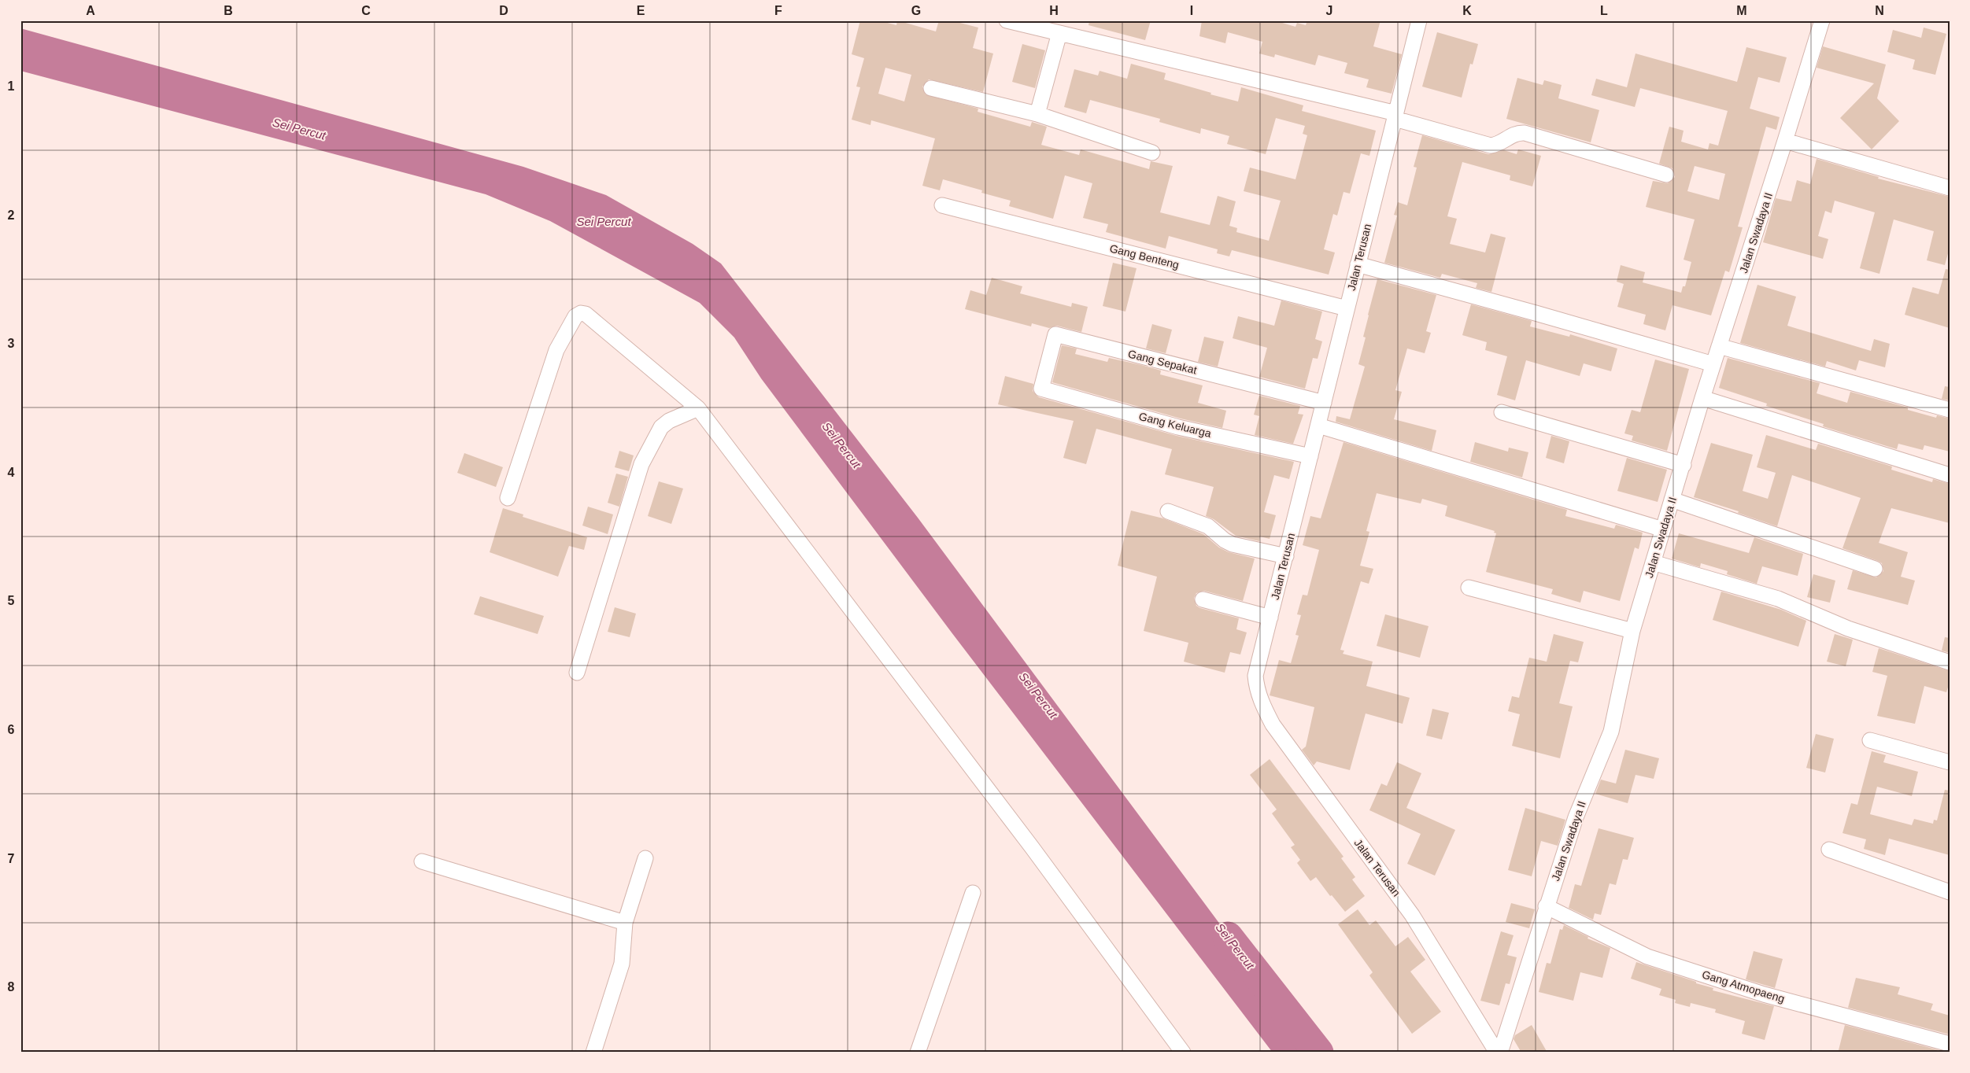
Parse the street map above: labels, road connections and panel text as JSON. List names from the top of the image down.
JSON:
{
  "streets": {
    "street": [
      "Jalan Swadaya II",
      "Gang Benteng",
      "Jalan Terusan",
      "Gang Sepakat",
      "Gang Keluarga",
      "Gang Atmopaeng"
    ]
  },
  "crossings": [
    ["Jalan Swadaya II", "Gang Atmopaeng"],
    ["Gang Benteng", "Jalan Terusan"],
    ["Jalan Terusan", "Gang Sepakat"],
    ["Jalan Terusan", "Gang Keluarga"],
    ["Gang Sepakat", "Gang Keluarga"]
  ],
  "water": ["Sei Percut"],
  "grid": {
    "columns": [
      "A",
      "B",
      "C",
      "D",
      "E",
      "F",
      "G",
      "H",
      "I",
      "J",
      "K",
      "L",
      "M",
      "N"
    ],
    "rows": [
      "1",
      "2",
      "3",
      "4",
      "5",
      "6",
      "7",
      "8"
    ]
  }
}
